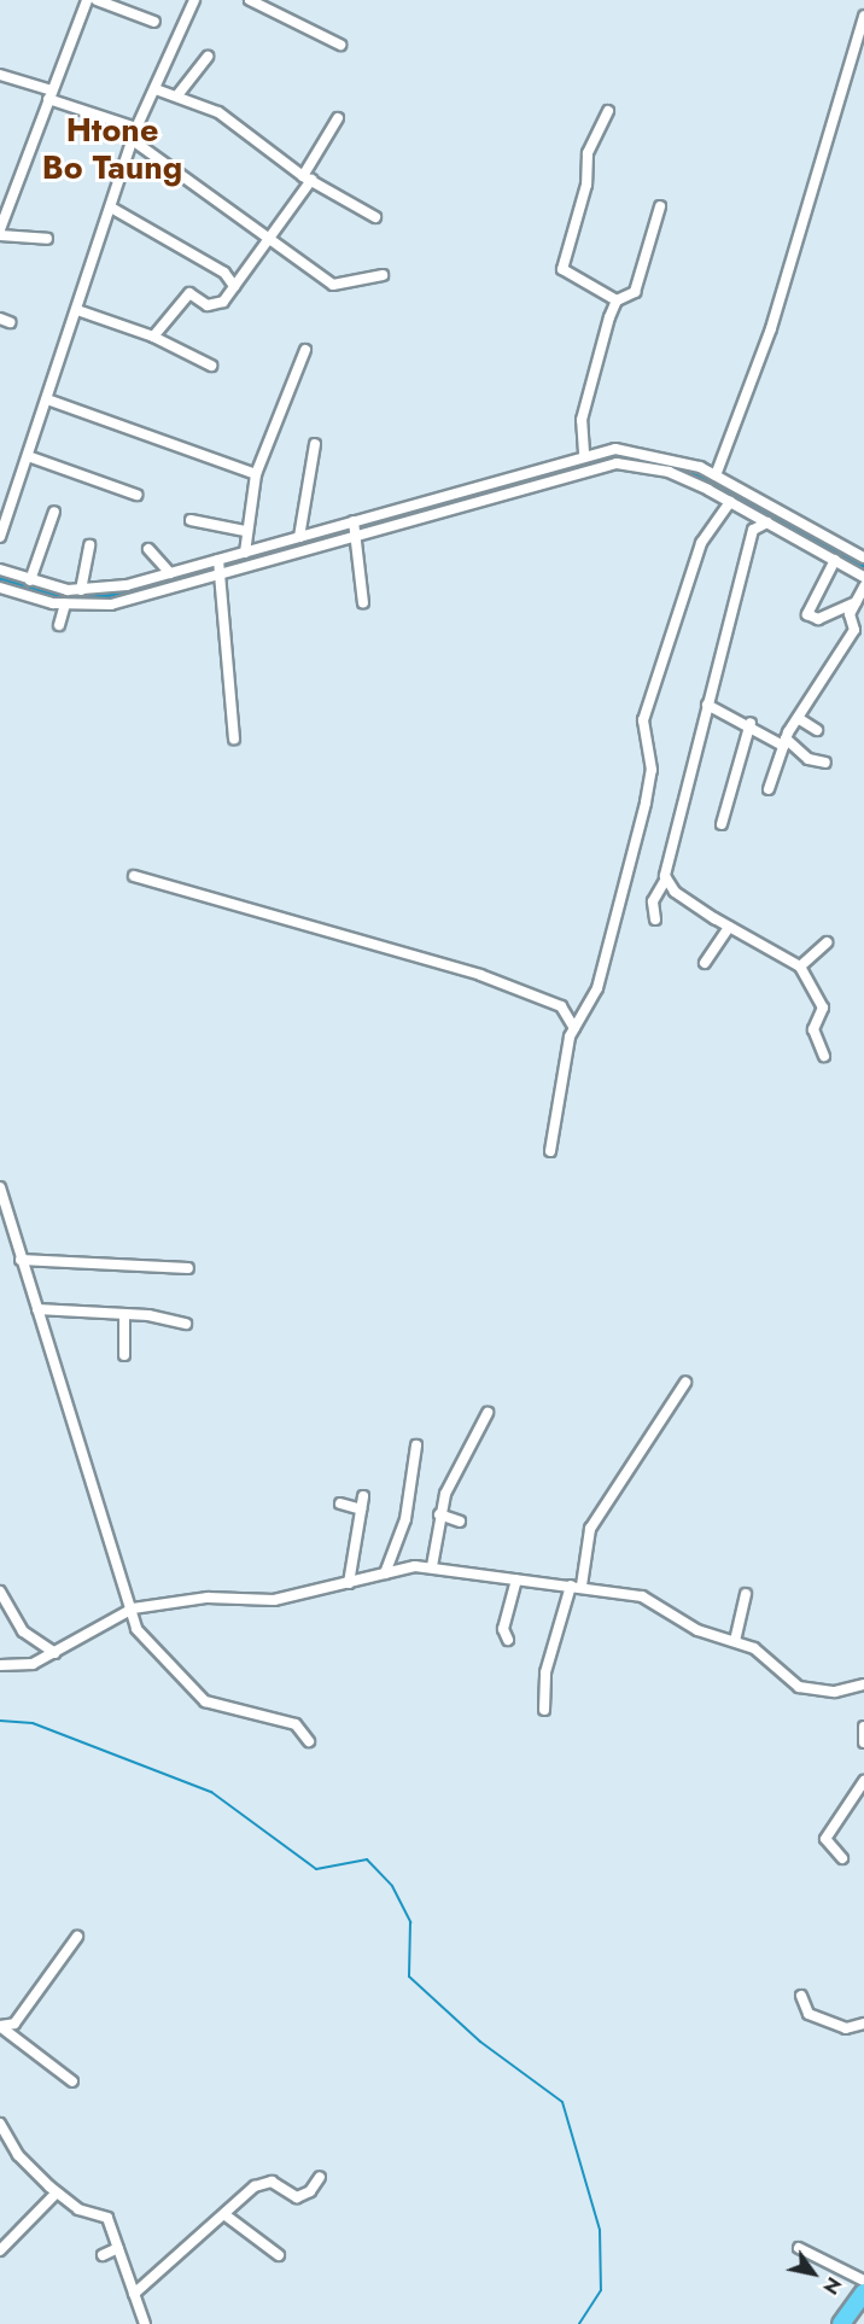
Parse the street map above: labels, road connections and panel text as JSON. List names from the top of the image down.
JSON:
{
  "districts": ["Htone Bo Taung"],
  "north": "bottom right"
}
